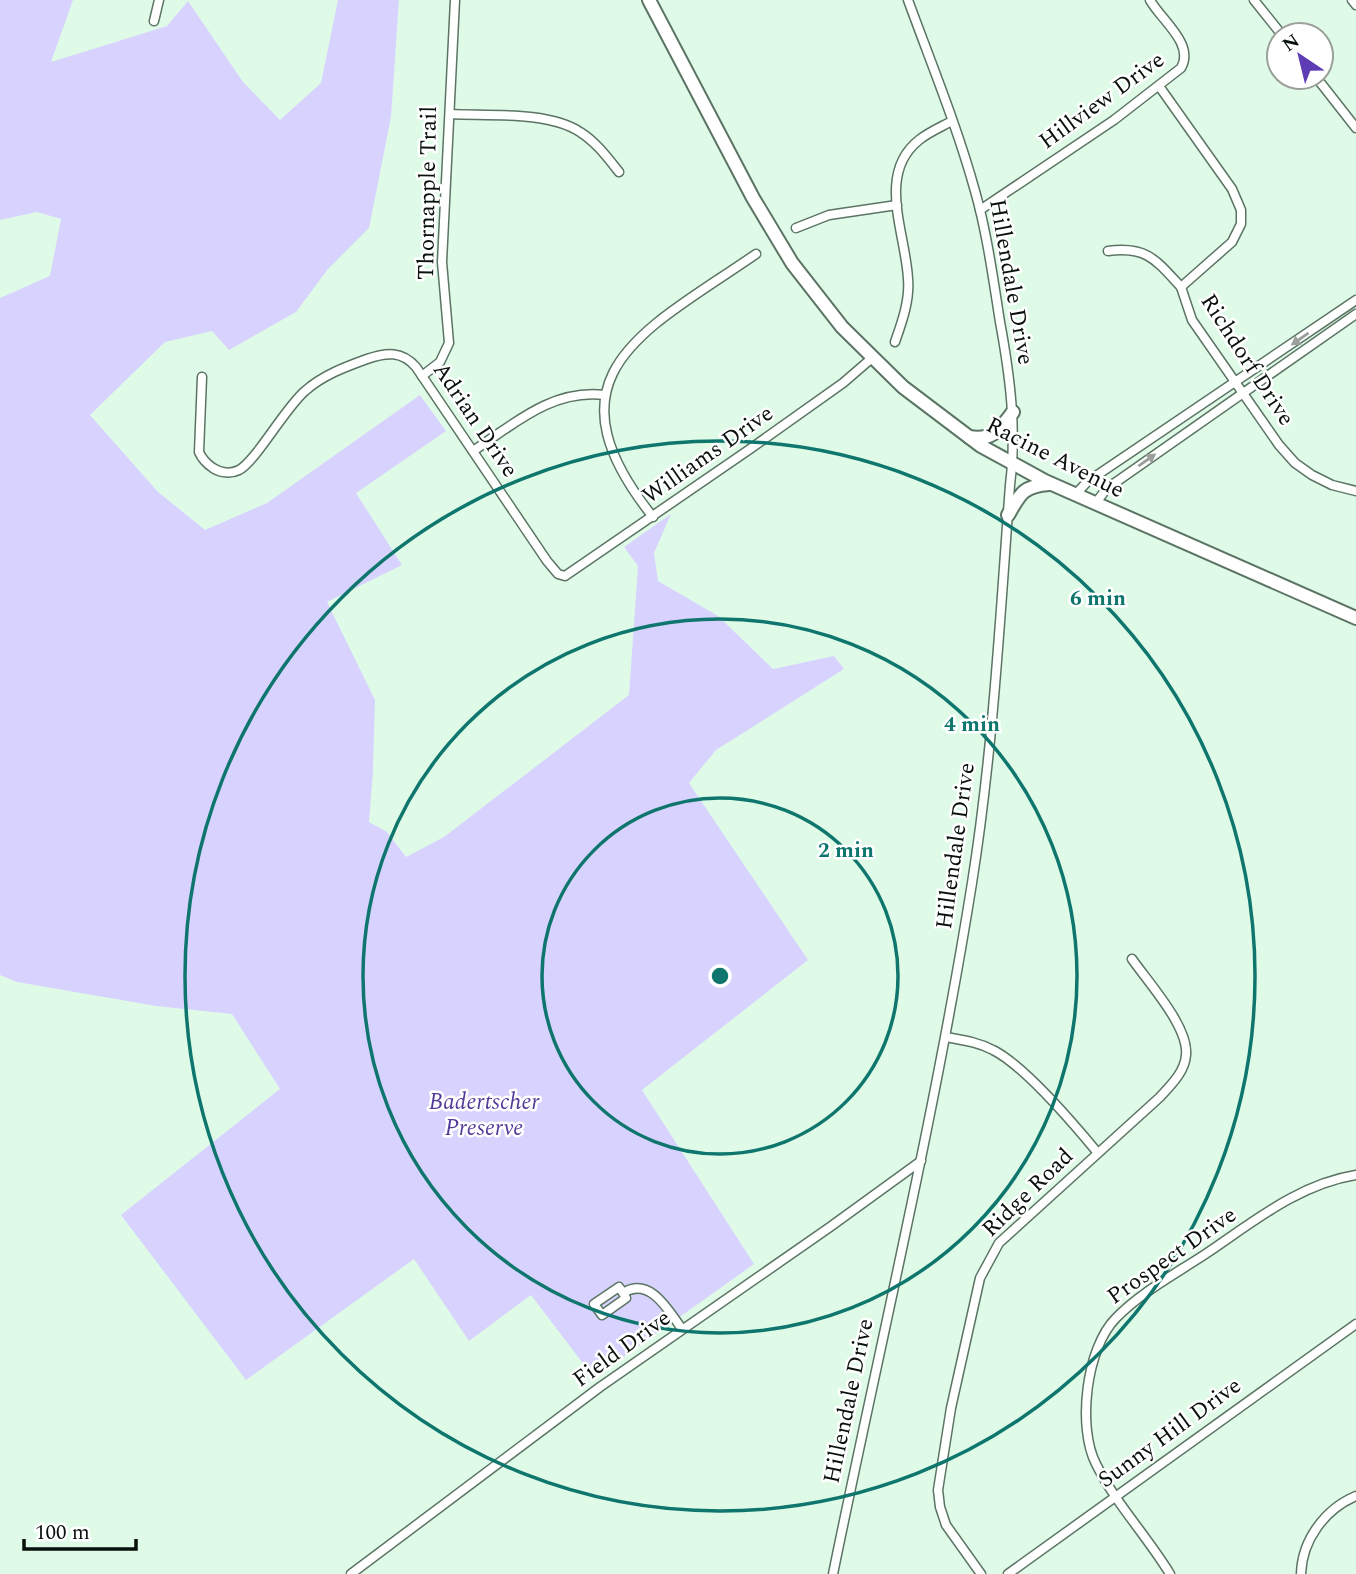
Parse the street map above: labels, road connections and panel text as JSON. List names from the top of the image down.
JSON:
{
  "streets": {
    "main road": ["Racine Avenue"],
    "street": [
      "Hillview Drive",
      "Thornapple Trail",
      "Hillendale Drive",
      "Richdorf Drive",
      "Adrian Drive",
      "Williams Drive",
      "Ridge Road",
      "Prospect Drive",
      "Field Drive",
      "Sunny Hill Drive"
    ]
  },
  "crossings": [
    ["Hillview Drive", "Hillendale Drive"],
    ["Hillview Drive", "Richdorf Drive"],
    ["Thornapple Trail", "Adrian Drive"],
    ["Hillendale Drive", "Racine Avenue"],
    ["Hillendale Drive", "Field Drive"],
    ["Adrian Drive", "Williams Drive"],
    ["Williams Drive", "Racine Avenue"],
    ["Prospect Drive", "Sunny Hill Drive"]
  ],
  "parks": ["Badertscher Preserve"],
  "scale_bar": "100 m",
  "north": "top left",
  "rings": ["6 min", "4 min", "2 min"]
}
